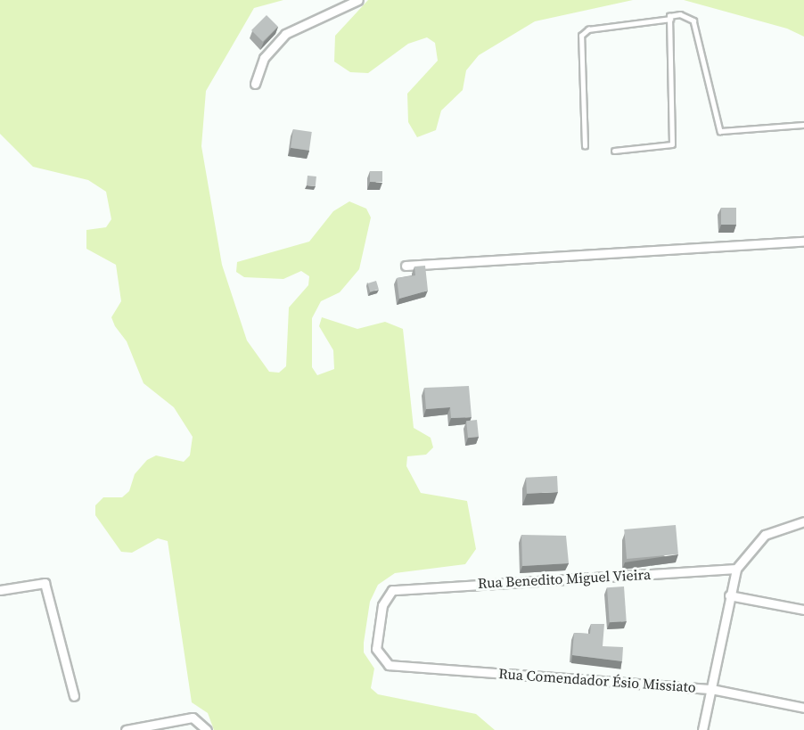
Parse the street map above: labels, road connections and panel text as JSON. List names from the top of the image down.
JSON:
{
  "streets": {
    "street": ["Rua Benedito Miguel Vieira", "Rua Comendador Ésio Missiato"]
  },
  "crossings": [
    ["Rua Benedito Miguel Vieira", "Rua Comendador Ésio Missiato"]
  ]
}
